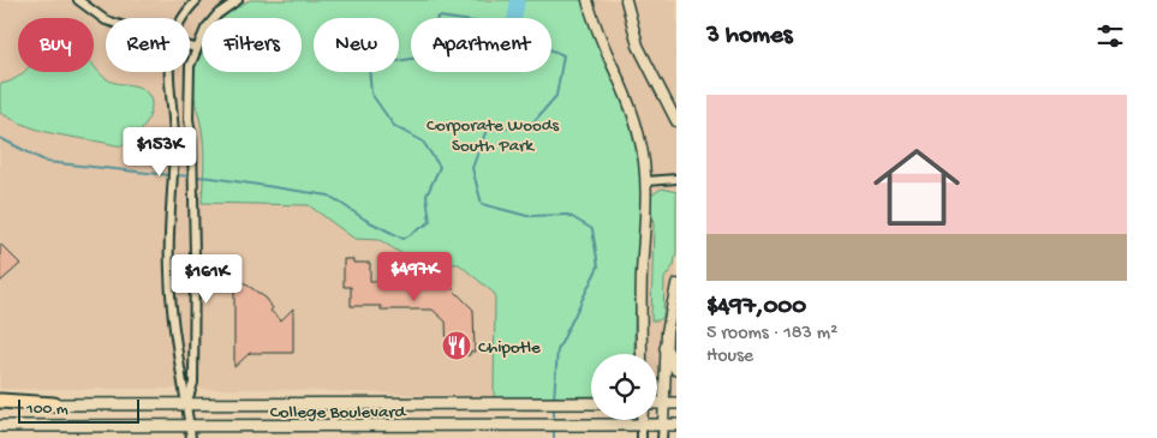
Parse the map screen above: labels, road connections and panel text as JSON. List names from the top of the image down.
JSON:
{
  "streets": {
    "main road": ["College Boulevard"]
  },
  "parks": ["Corporate Woods South Park"],
  "places": {
    "restaurant": ["Chipotle"]
  },
  "scale_bar": "100 m",
  "page": {
    "heading": "3 homes",
    "chip": [
      "Buy",
      "Rent",
      "Filters",
      "New",
      "Apartment"
    ],
    "list": [
      {
        "name": "$497,000",
        "note": "5 rooms · 183 m² · House"
      }
    ],
    "price": ["$153K", "$497K", "$161K"],
    "scale": "100 m"
  }
}
